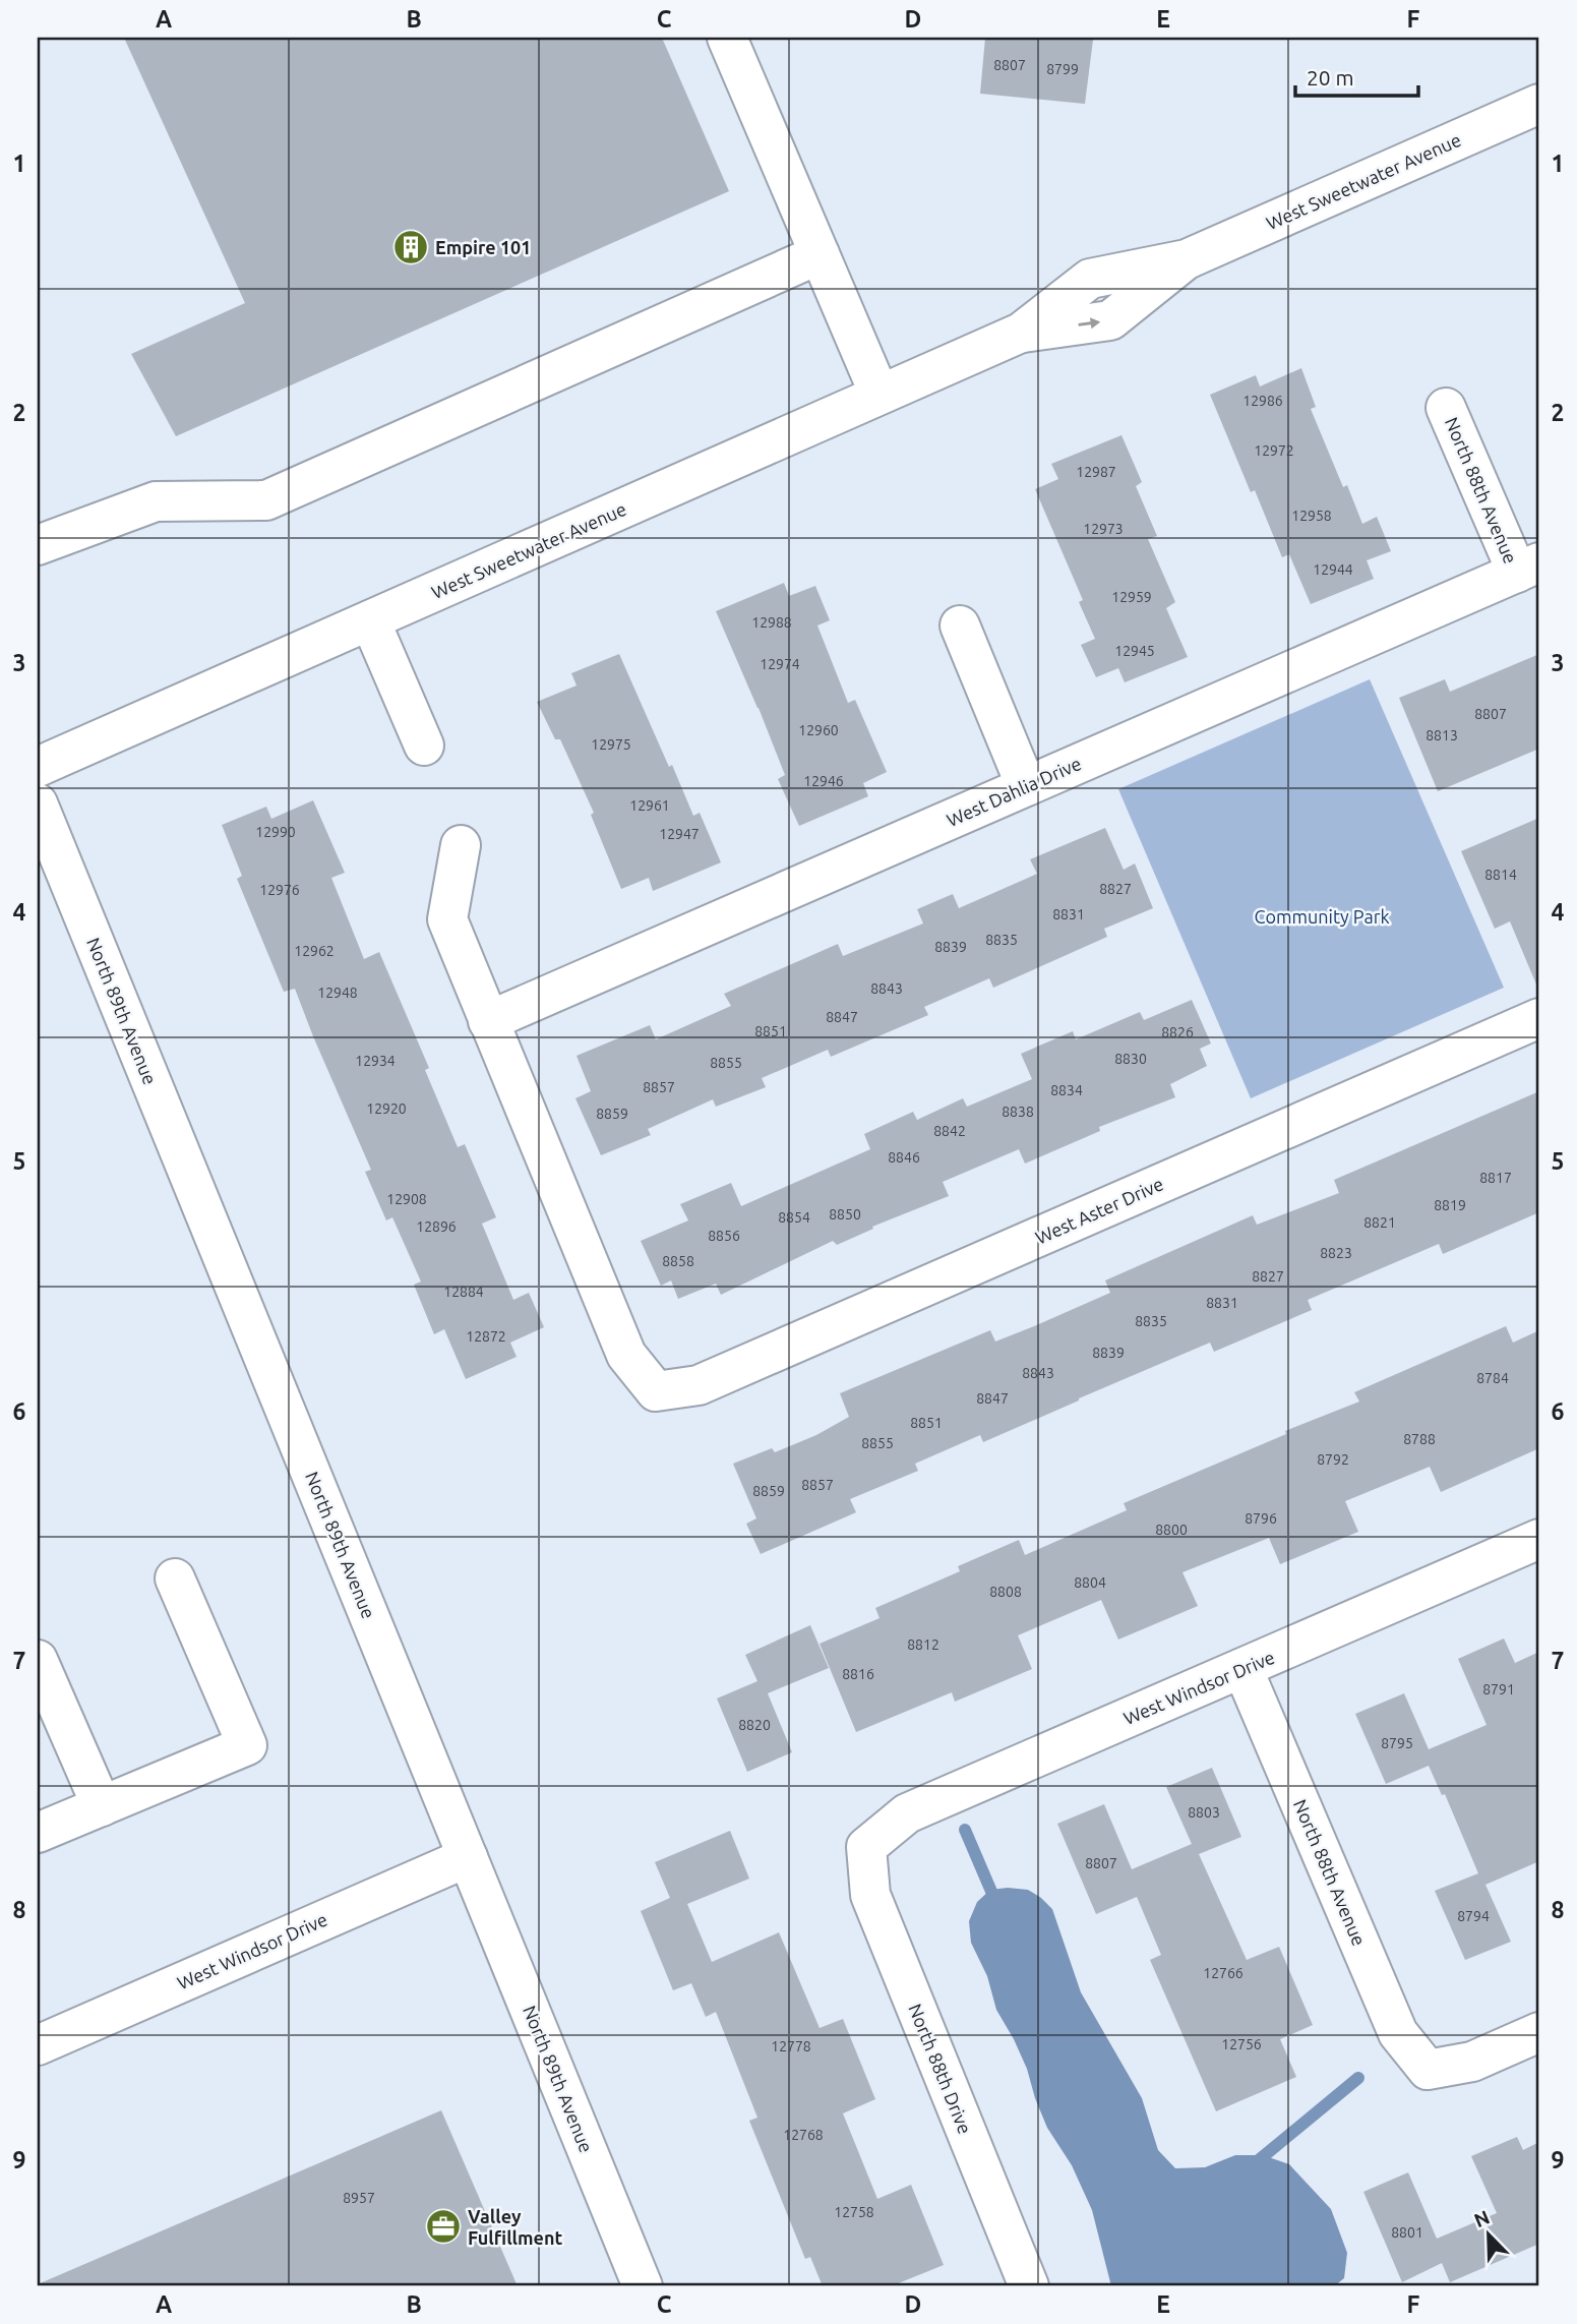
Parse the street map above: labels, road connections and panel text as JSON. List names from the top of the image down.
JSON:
{
  "streets": {
    "street": [
      "West Sweetwater Avenue",
      "North 88th Avenue",
      "West Dahlia Drive",
      "North 89th Avenue",
      "West Aster Drive",
      "West Windsor Drive",
      "North 88th Drive"
    ]
  },
  "crossings": [
    ["North 88th Avenue", "West Dahlia Drive"],
    ["North 88th Avenue", "West Windsor Drive"],
    ["West Dahlia Drive", "West Aster Drive"],
    ["North 89th Avenue", "West Windsor Drive"],
    ["West Windsor Drive", "North 88th Drive"]
  ],
  "parks": ["Community Park"],
  "places": {
    "building": ["Empire 101"],
    "office": ["Valley Fulfillment"]
  },
  "house_numbers": [
    "8807",
    "8799",
    "12986",
    "12972",
    "12987",
    "12958",
    "12973",
    "12944",
    "12959",
    "12988",
    "12945",
    "12974",
    "8807",
    "12960",
    "8813",
    "12975",
    "12946",
    "12961",
    "12990",
    "12947",
    "8814",
    "8827",
    "12976",
    "8831",
    "8835",
    "8839",
    "12962",
    "8843",
    "12948",
    "8847",
    "8851",
    "8826",
    "8830",
    "12934",
    "8855",
    "8857",
    "8834",
    "12920",
    "8838",
    "8859",
    "8842",
    "8846",
    "8817",
    "12908",
    "8819",
    "8850",
    "8854",
    "8821",
    "12896",
    "8856",
    "8823",
    "8858",
    "8827",
    "12884",
    "8831",
    "8835",
    "12872",
    "8839",
    "8843",
    "8784",
    "8847",
    "8851",
    "8788",
    "8855",
    "8792",
    "8857",
    "8859",
    "8796",
    "8800",
    "8804",
    "8808",
    "8812",
    "8816",
    "8791",
    "8820",
    "8795",
    "8803",
    "8807",
    "8794",
    "12766",
    "12756",
    "12778",
    "12768",
    "8957",
    "12758",
    "8801"
  ],
  "scale_bar": "20 m",
  "north": "top left",
  "grid": {
    "columns": [
      "A",
      "B",
      "C",
      "D",
      "E",
      "F"
    ],
    "rows": [
      "1",
      "2",
      "3",
      "4",
      "5",
      "6",
      "7",
      "8",
      "9"
    ]
  }
}
